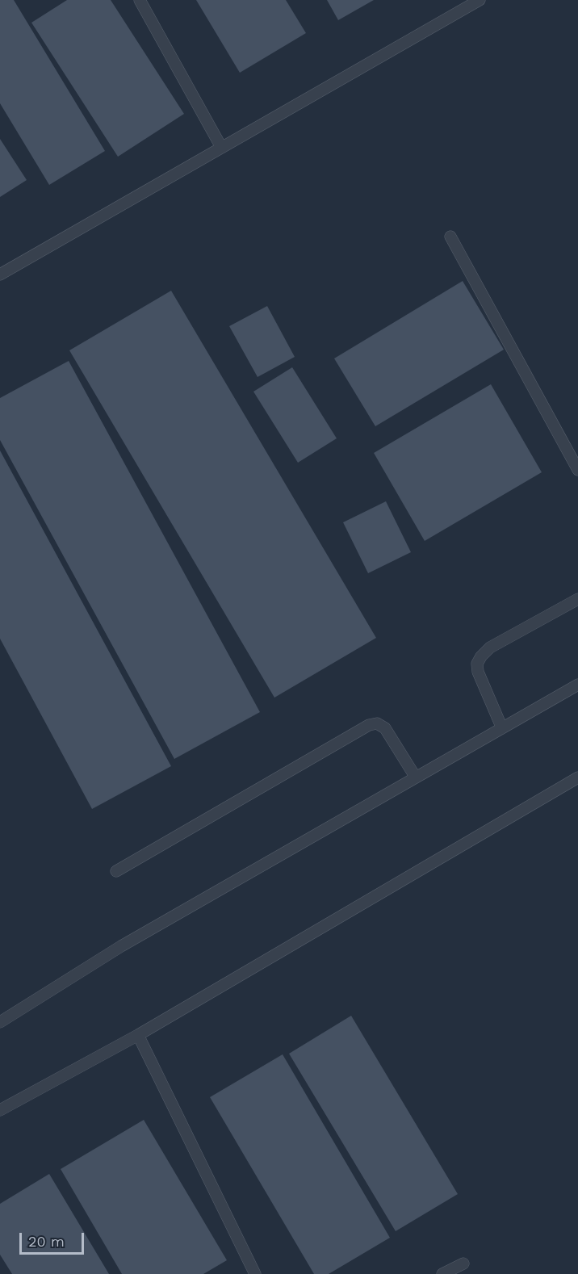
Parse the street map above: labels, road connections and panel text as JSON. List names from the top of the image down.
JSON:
{
  "scale_bar": "20 m"
}
